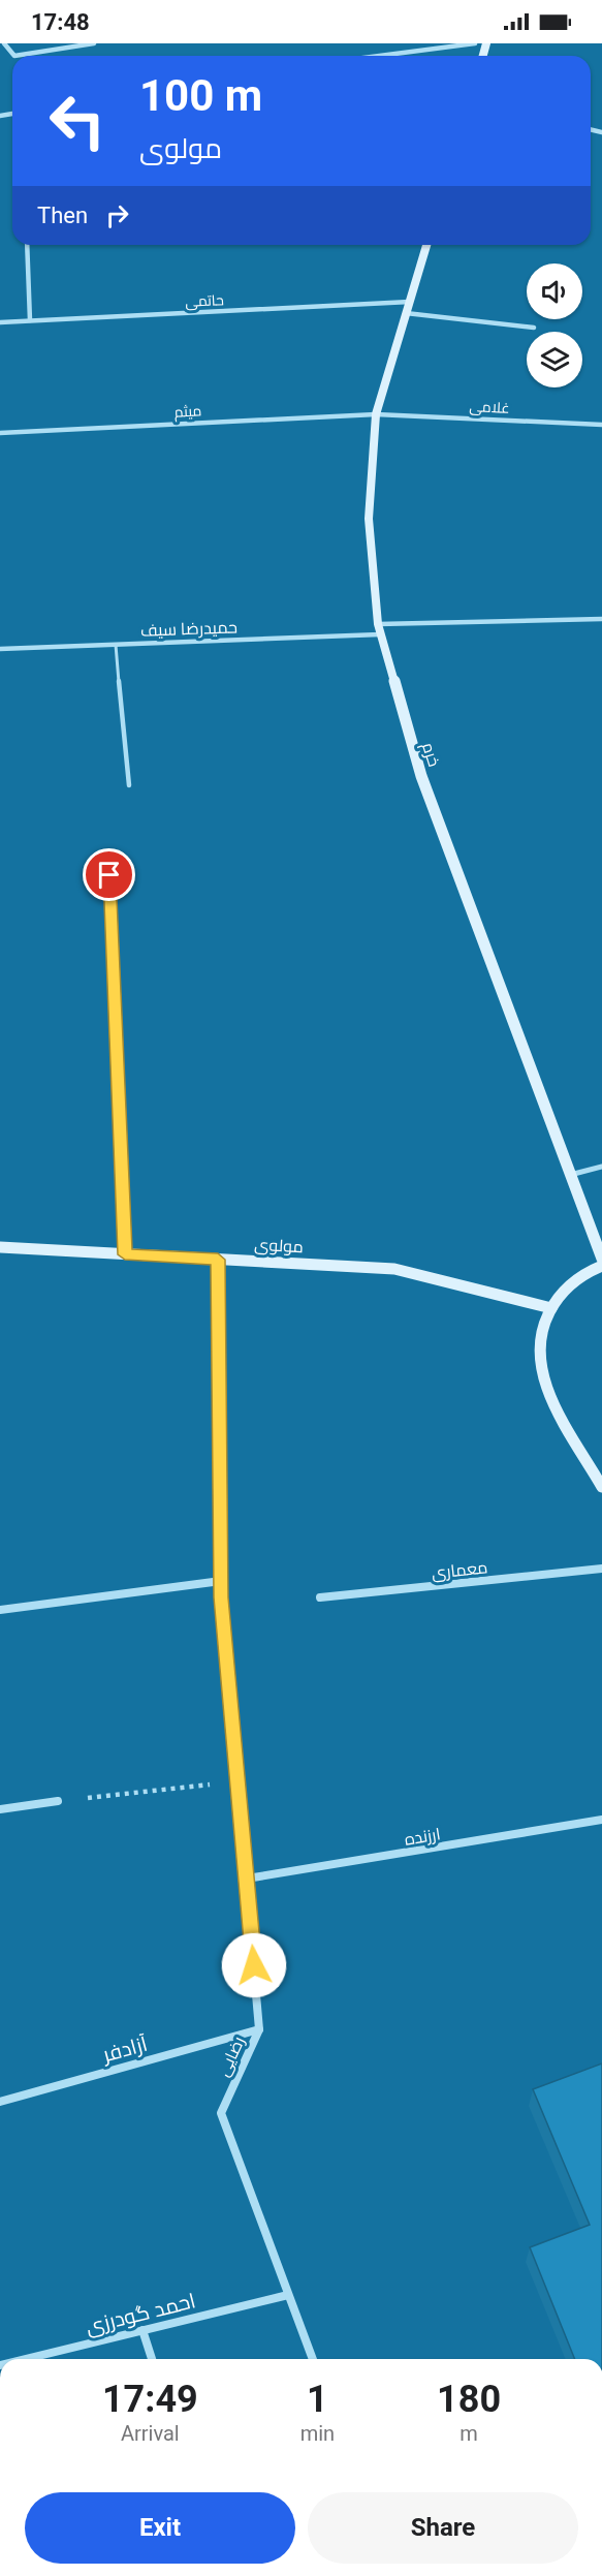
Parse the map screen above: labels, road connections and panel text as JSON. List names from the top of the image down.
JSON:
{
  "streets": {
    "street": [
      "حاتمی",
      "غلامی",
      "میثم",
      "حمیدرضا سیف",
      "خرم",
      "مولوی",
      "معماری",
      "ارزنده",
      "آزادفر",
      "رضایی",
      "احمد گودرزی"
    ]
  },
  "crossings": [
    ["حاتمی", "خرم"],
    ["غلامی", "میثم"],
    ["غلامی", "خرم"],
    ["میثم", "خرم"],
    ["حمیدرضا سیف", "خرم"],
    ["مولوی", "رضایی"],
    ["ارزنده", "رضایی"],
    ["آزادفر", "رضایی"],
    ["رضایی", "احمد گودرزی"]
  ],
  "page": {
    "status": "17:48",
    "turn": ["100 m", "مولوی"],
    "then": "Then",
    "eta": [
      "17:49",
      "Arrival",
      "1",
      "min",
      "180",
      "m"
    ],
    "buttons": ["Exit", "Share"]
  }
}
